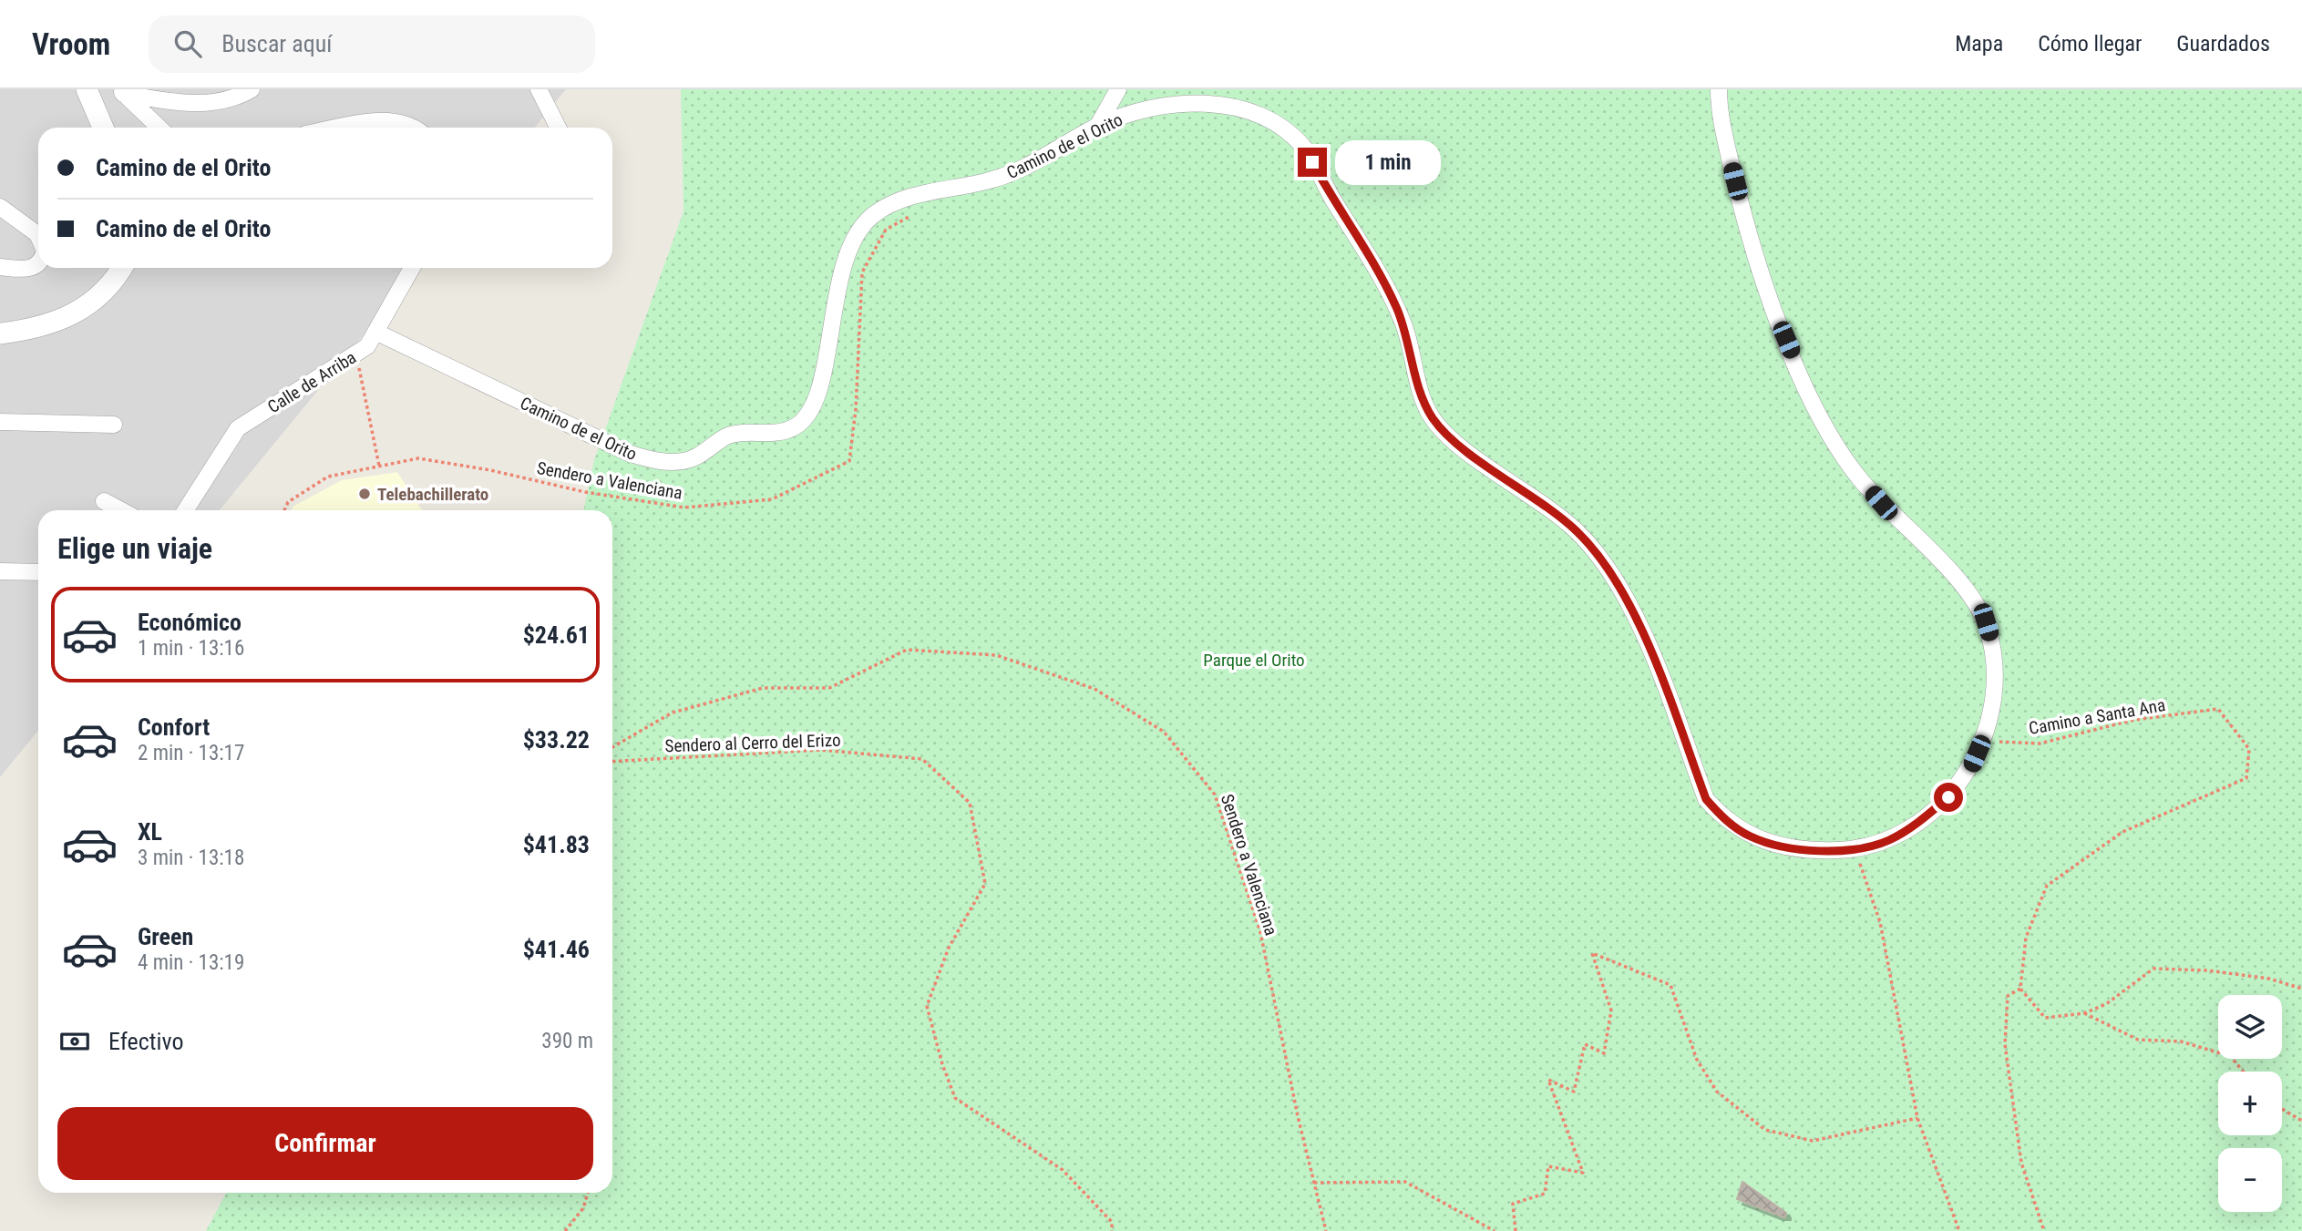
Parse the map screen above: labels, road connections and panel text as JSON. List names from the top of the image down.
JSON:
{
  "streets": {
    "street": ["Camino de el Orito", "Calle de Arriba"],
    "path": ["Sendero a Valenciana", "Camino a Santa Ana", "Sendero al Cerro del Erizo"]
  },
  "crossings": [
    ["Camino de el Orito", "Calle de Arriba"],
    ["Camino de el Orito", "Camino a Santa Ana"]
  ],
  "parks": ["Parque el Orito"],
  "places": ["Telebachillerato"],
  "page": {
    "header": "Vroom",
    "search": "Buscar aquí",
    "nav": ["Mapa", "Cómo llegar", "Guardados"],
    "banner": ["Camino de el Orito", "Camino de el Orito"],
    "bubble": "1 min",
    "heading": "Elige un viaje",
    "list": [
      {
        "name": "Económico",
        "note": "1 min · 13:16",
        "value": "$24.61"
      },
      {
        "name": "Confort",
        "note": "2 min · 13:17",
        "value": "$33.22"
      },
      {
        "name": "XL",
        "note": "3 min · 13:18",
        "value": "$41.83"
      },
      {
        "name": "Green",
        "note": "4 min · 13:19",
        "value": "$41.46"
      }
    ],
    "map_buttons": ["+", "−"],
    "pay": ["Efectivo", "390 m"],
    "buttons": "Confirmar"
  }
}
